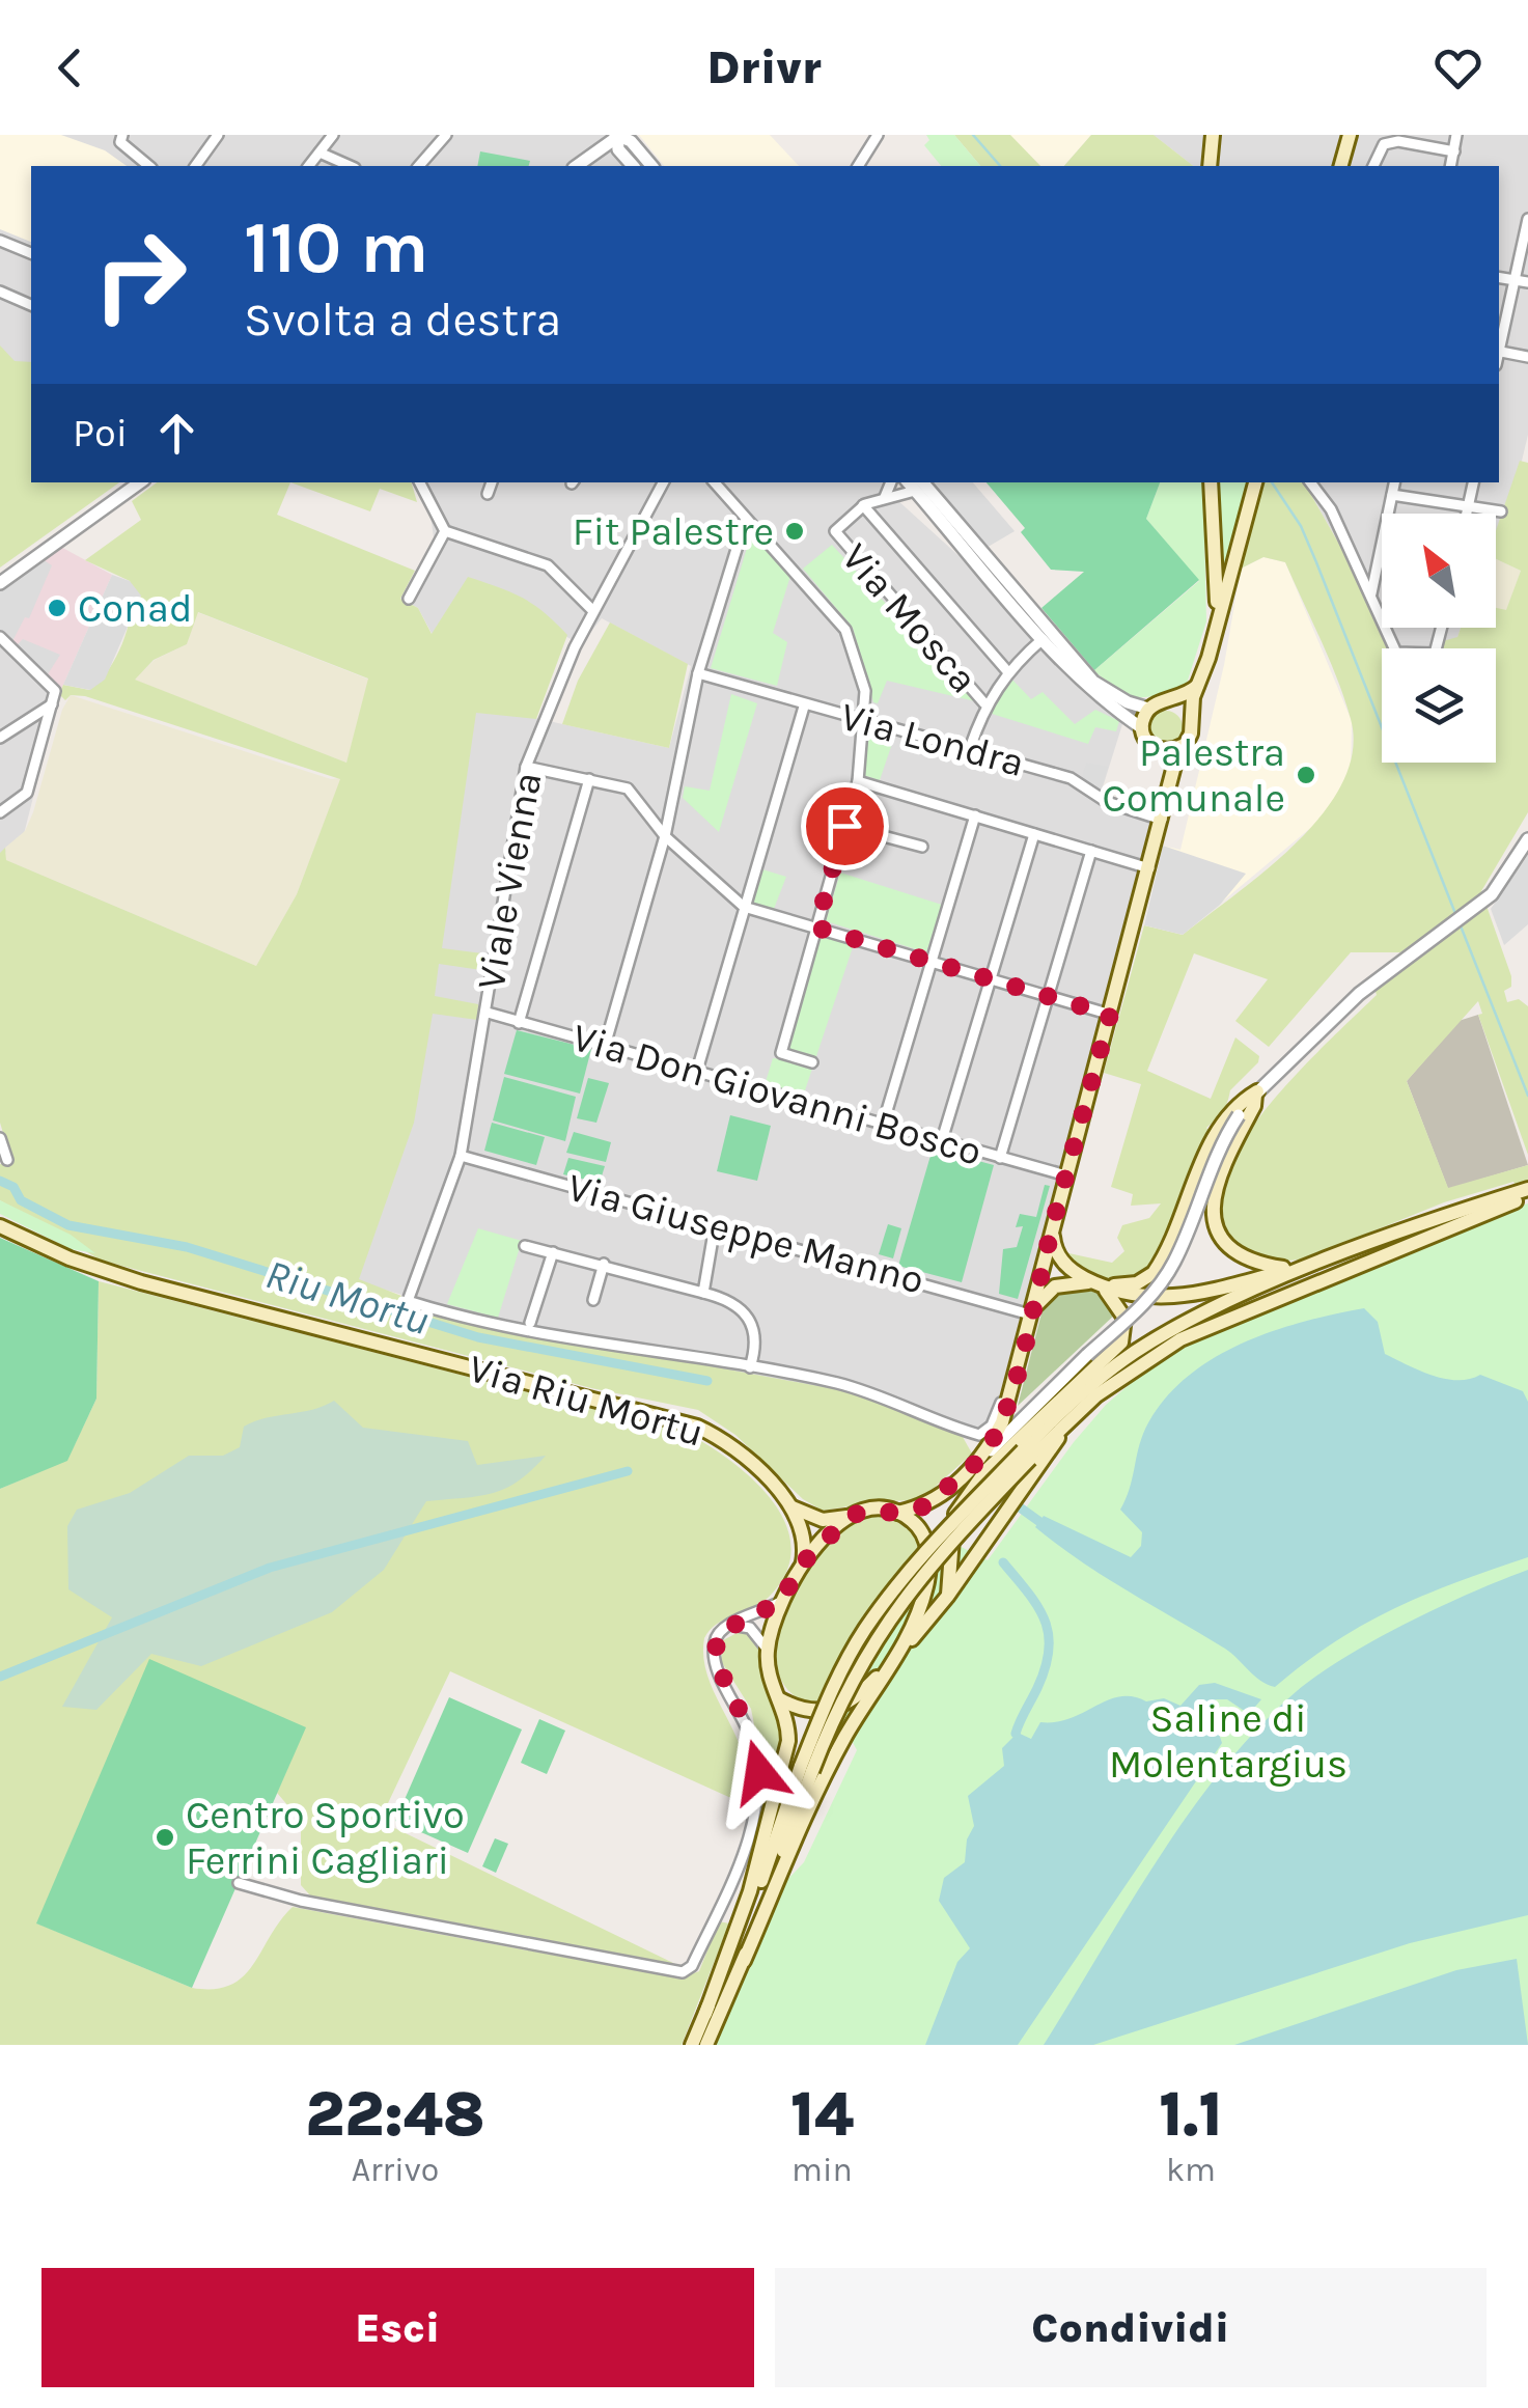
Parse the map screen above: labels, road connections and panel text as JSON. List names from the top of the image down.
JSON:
{
  "streets": {
    "main road": ["Via Riu Mortu"],
    "street": [
      "Via Mosca",
      "Via Londra",
      "Viale Vienna",
      "Via Don Giovanni Bosco",
      "Via Giuseppe Manno"
    ]
  },
  "crossings": [
    ["Viale Vienna", "Via Don Giovanni Bosco"],
    ["Viale Vienna", "Via Giuseppe Manno"]
  ],
  "water": ["Riu Mortu"],
  "parks": ["Saline di Molentargius"],
  "places": [
    "Fit Palestre",
    "Conad",
    "Palestra Comunale",
    "Centro Sportivo Ferrini Cagliari"
  ],
  "north": "top left",
  "page": {
    "header": "Drivr",
    "turn": ["110 m", "Svolta a destra"],
    "then": "Poi",
    "eta": [
      "22:48",
      "Arrivo",
      "14",
      "min",
      "1.1",
      "km"
    ],
    "buttons": ["Esci", "Condividi"]
  }
}
